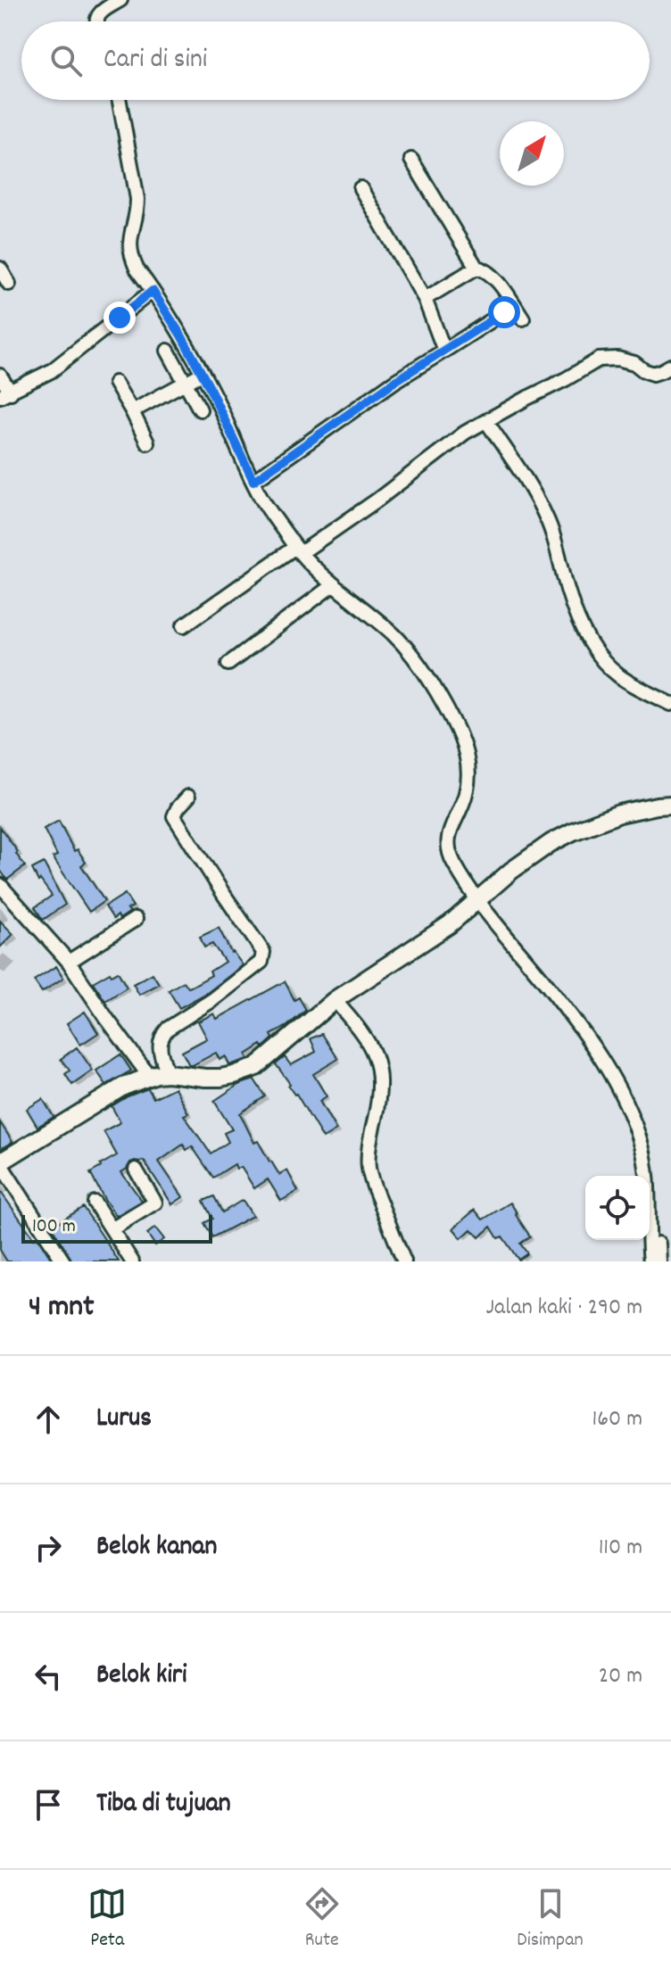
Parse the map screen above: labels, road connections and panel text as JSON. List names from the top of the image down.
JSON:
{
  "scale_bar": "100 m",
  "north": "top right",
  "page": {
    "search": "Cari di sini",
    "scale": "100 m",
    "heading": ["4 mnt", "Jalan kaki · 290 m"],
    "list": [
      ["Lurus", "160 m"],
      ["Belok kanan", "110 m"],
      ["Belok kiri", "20 m"],
      "Tiba di tujuan"
    ],
    "nav": ["Peta", "Rute", "Disimpan"]
  }
}
